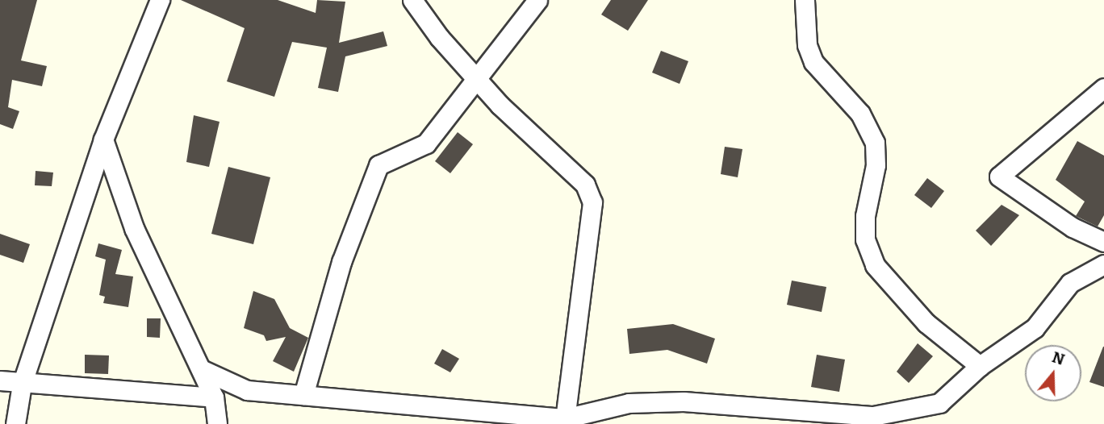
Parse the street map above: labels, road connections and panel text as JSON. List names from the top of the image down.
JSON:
{
  "north": "top"
}
